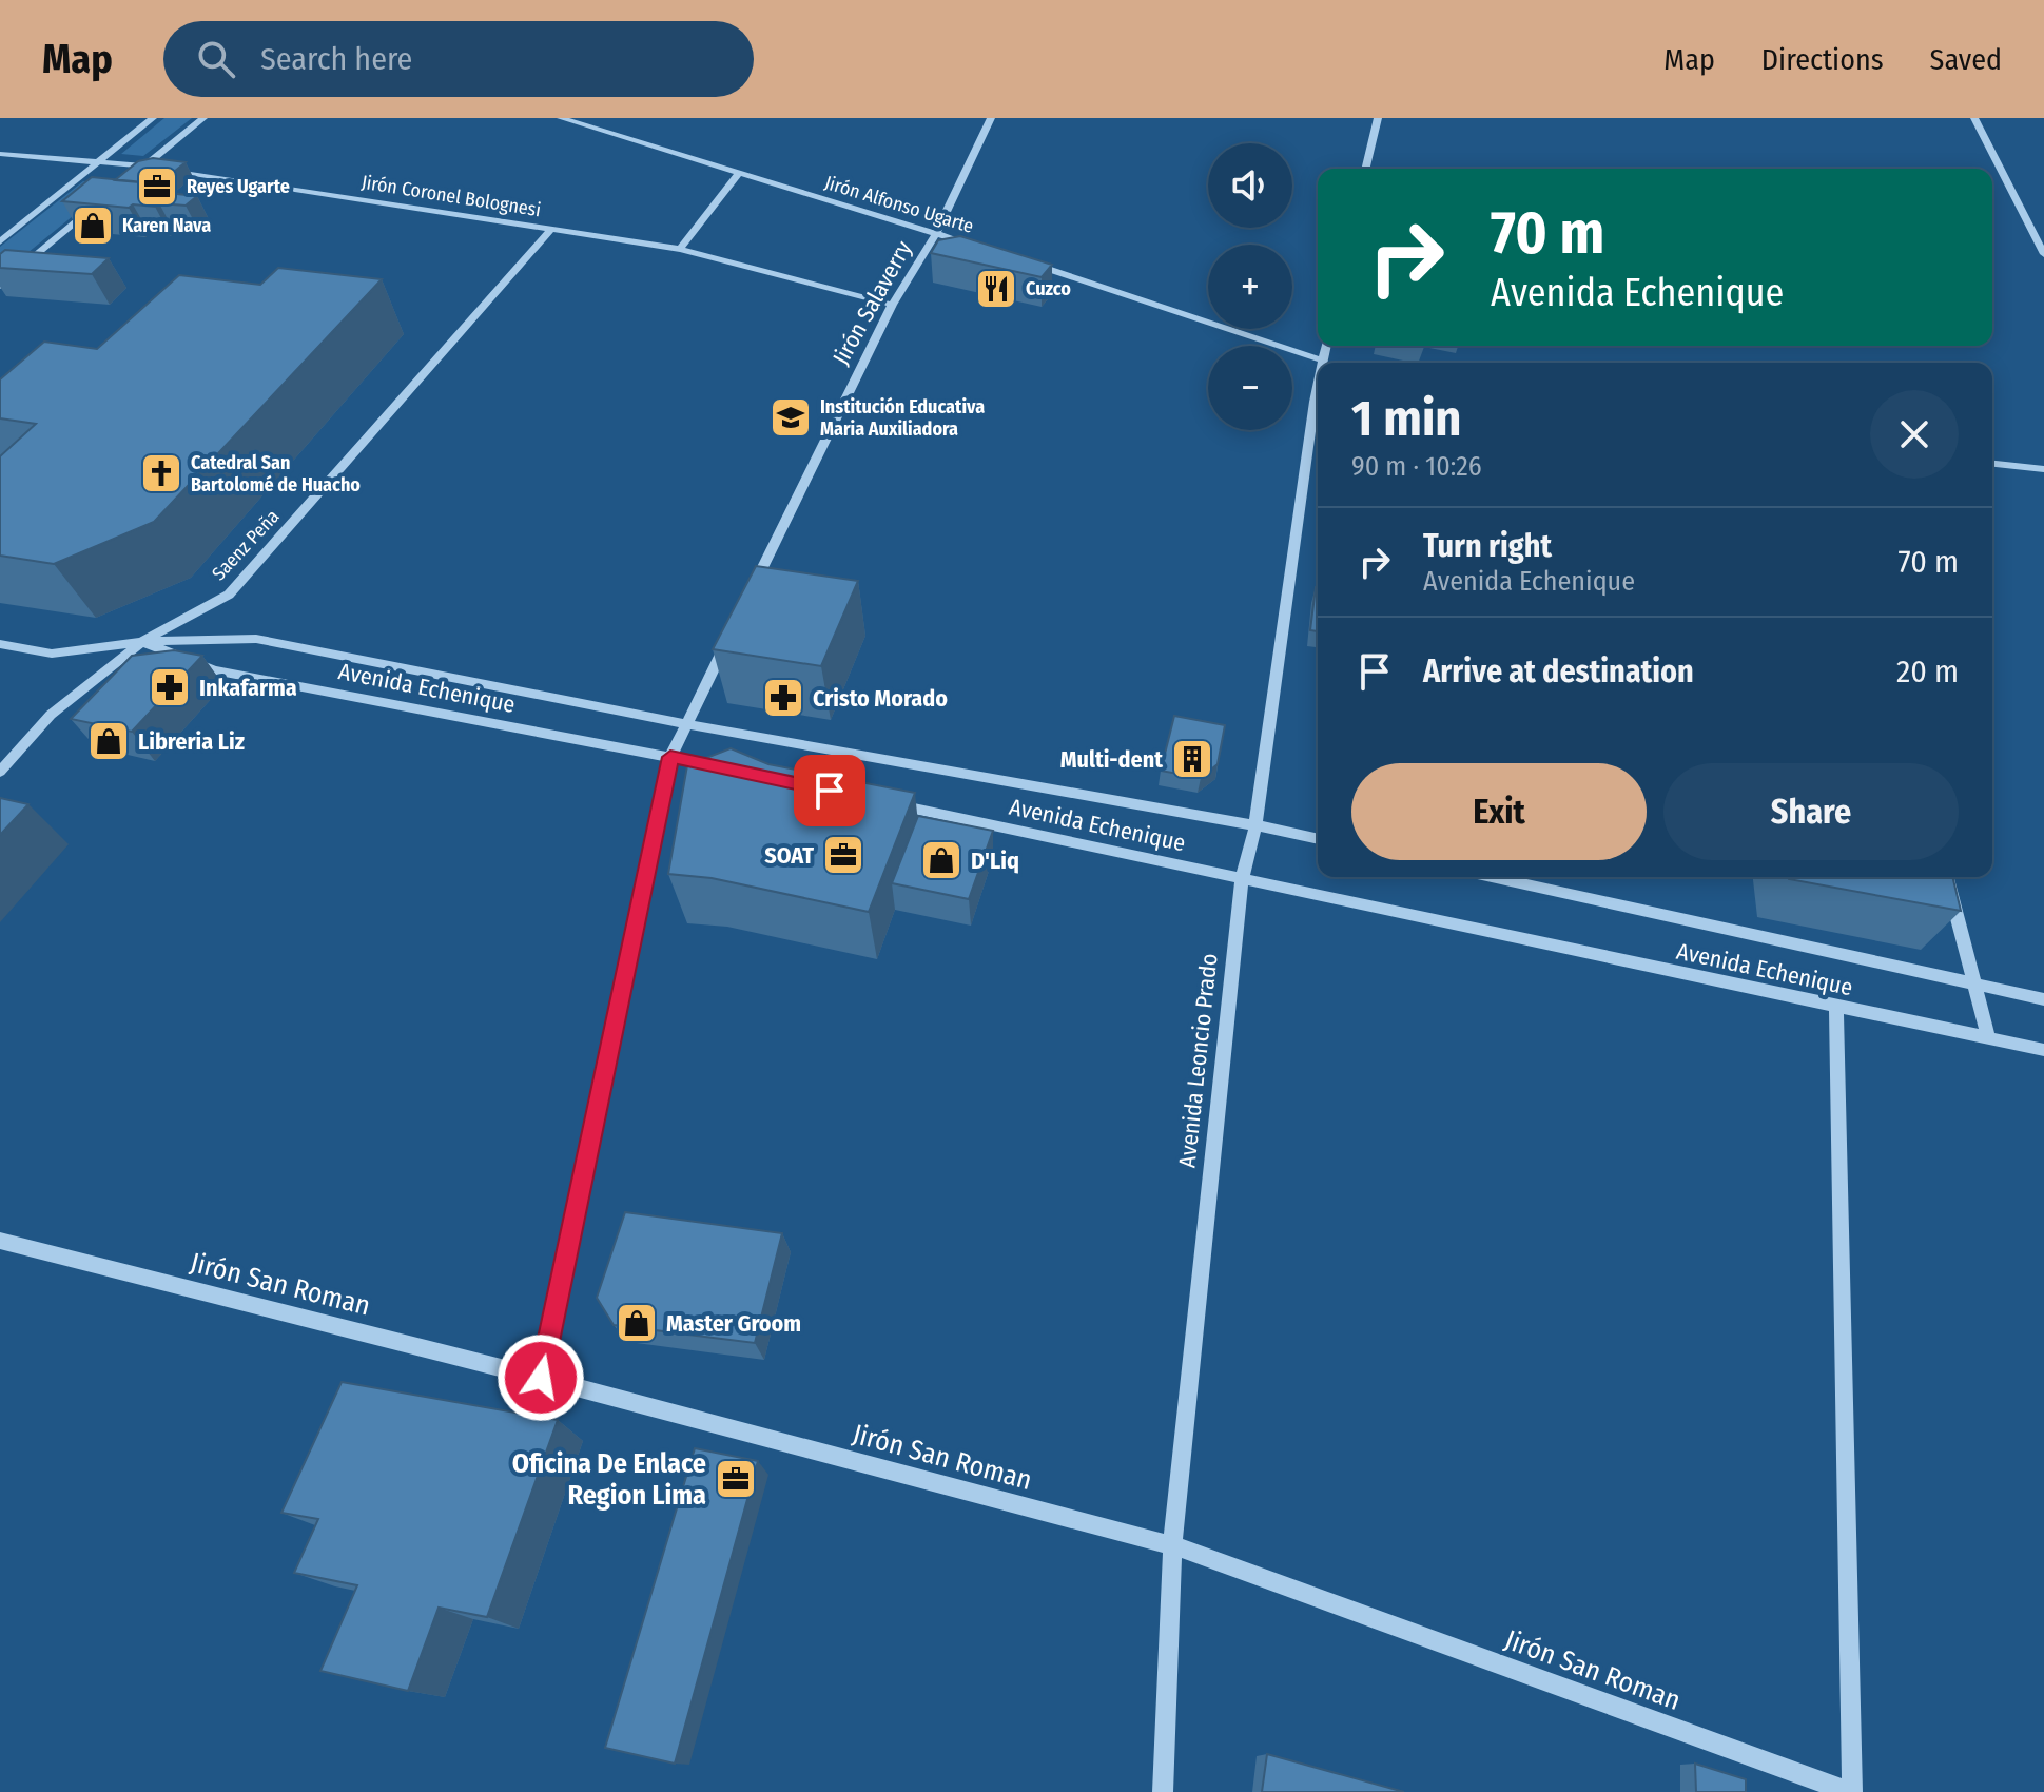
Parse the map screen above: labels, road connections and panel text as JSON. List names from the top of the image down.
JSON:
{
  "streets": {
    "street": [
      "Jirón Coronel Bolognesi",
      "Jirón Alfonso Ugarte",
      "Jirón Salaverry",
      "Saenz Peña",
      "Avenida Echenique",
      "Avenida Leoncio Prado",
      "Jirón San Roman"
    ]
  },
  "crossings": [
    ["Jirón Coronel Bolognesi", "Jirón Salaverry"],
    ["Jirón Coronel Bolognesi", "Saenz Peña"],
    ["Jirón Alfonso Ugarte", "Jirón Salaverry"],
    ["Saenz Peña", "Avenida Echenique"],
    ["Avenida Echenique", "Avenida Leoncio Prado"],
    ["Avenida Leoncio Prado", "Jirón San Roman"]
  ],
  "places": {
    "office": ["Reyes Ugarte", "SOAT", "Oficina De Enlace Region Lima"],
    "shop": [
      "Karen Nava",
      "Libreria Liz",
      "D'Liq",
      "Master Groom"
    ],
    "restaurant": ["Cuzco"],
    "school or university": ["Institución Educativa Maria Auxiliadora"],
    "church": ["Catedral San Bartolomé de Huacho"],
    "pharmacy": ["Inkafarma", "Cristo Morado"],
    "building": ["Multi-dent"]
  },
  "page": {
    "header": "Map",
    "search": "Search here",
    "nav": ["Map", "Directions", "Saved"],
    "map_buttons": ["+", "−"],
    "turn": ["70 m", "Avenida Echenique"],
    "heading": ["1 min", "90 m · 10:26"],
    "list": [
      {
        "name": "Turn right",
        "note": "Avenida Echenique",
        "value": "70 m"
      },
      {
        "name": "Arrive at destination",
        "value": "20 m"
      }
    ],
    "buttons": ["Exit", "Share"]
  }
}
